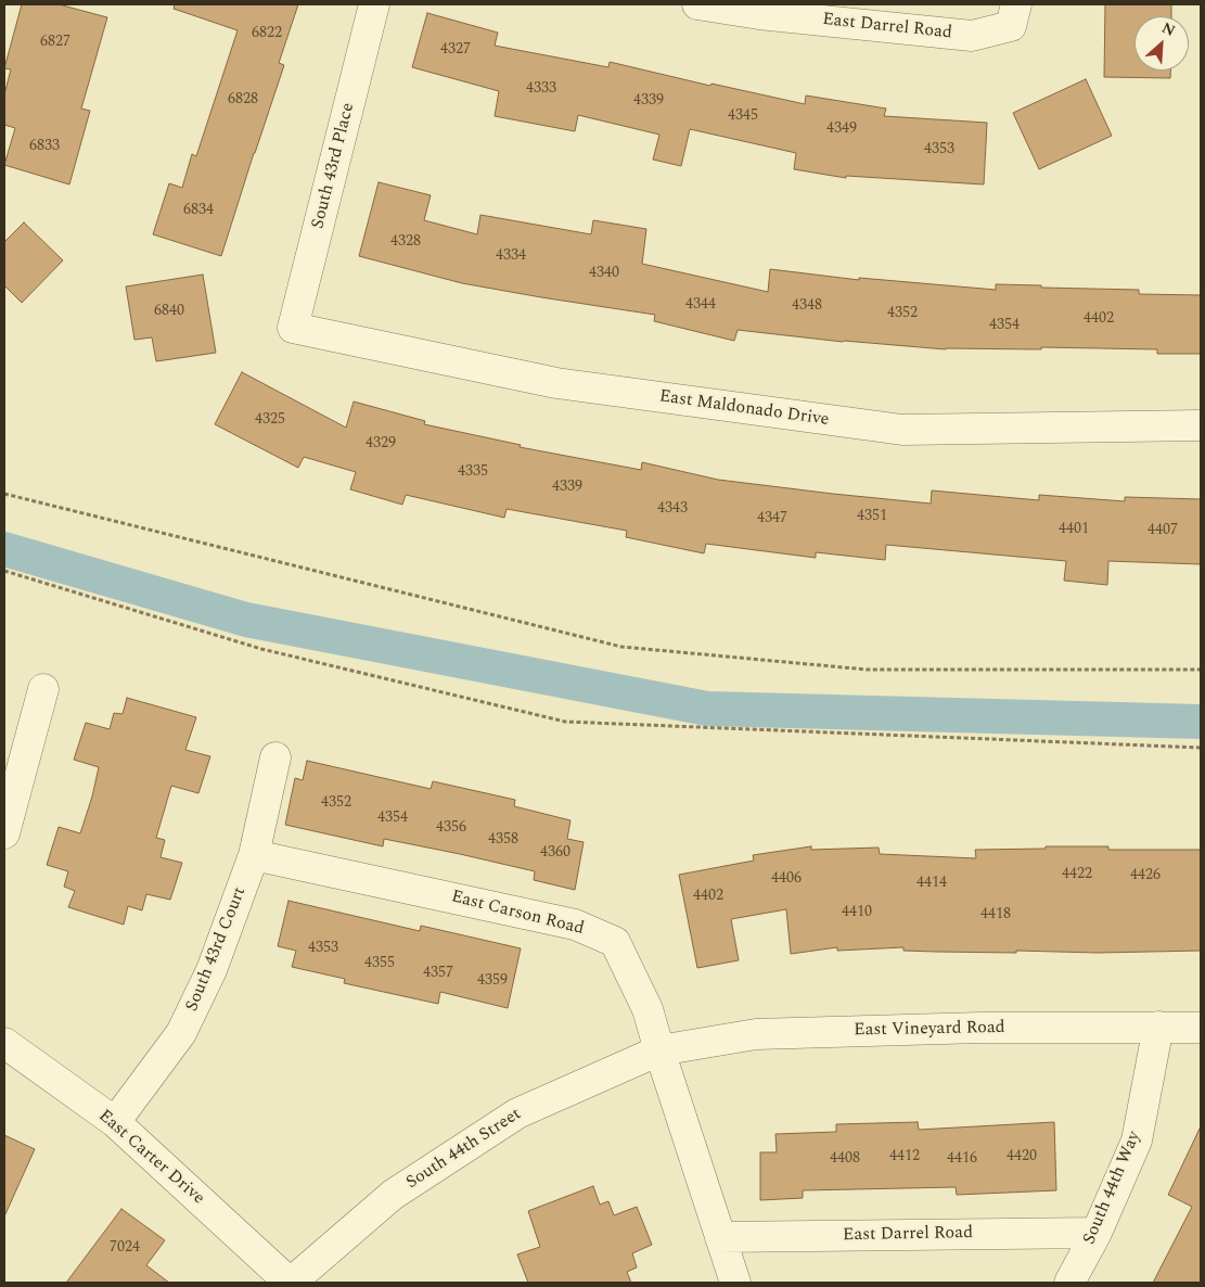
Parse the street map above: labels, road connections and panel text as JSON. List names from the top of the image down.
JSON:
{
  "streets": {
    "street": [
      "East Darrel Road",
      "South 43rd Place",
      "East Maldonado Drive",
      "East Carson Road",
      "South 43rd Court",
      "East Vineyard Road",
      "South 44th Street",
      "East Carter Drive",
      "South 44th Way"
    ]
  },
  "crossings": [
    ["East Darrel Road", "East Carson Road"],
    ["East Darrel Road", "South 44th Way"],
    ["South 43rd Place", "East Maldonado Drive"],
    ["East Carson Road", "South 43rd Court"],
    ["East Carson Road", "East Vineyard Road"],
    ["East Carson Road", "South 44th Street"],
    ["South 43rd Court", "East Carter Drive"],
    ["East Vineyard Road", "South 44th Street"],
    ["East Vineyard Road", "South 44th Way"],
    ["South 44th Street", "East Carter Drive"]
  ],
  "house_numbers": [
    "6822",
    "6827",
    "4327",
    "4333",
    "6828",
    "4339",
    "4345",
    "4349",
    "6833",
    "4353",
    "6834",
    "4328",
    "4334",
    "4340",
    "4344",
    "4348",
    "6840",
    "4352",
    "4402",
    "4354",
    "4325",
    "4329",
    "4335",
    "4339",
    "4343",
    "4351",
    "4347",
    "4401",
    "4407",
    "4352",
    "4354",
    "4356",
    "4358",
    "4360",
    "4422",
    "4426",
    "4406",
    "4414",
    "4402",
    "4410",
    "4418",
    "4353",
    "4355",
    "4357",
    "4359",
    "4412",
    "4420",
    "4408",
    "4416",
    "7024"
  ],
  "north": "top right"
}
